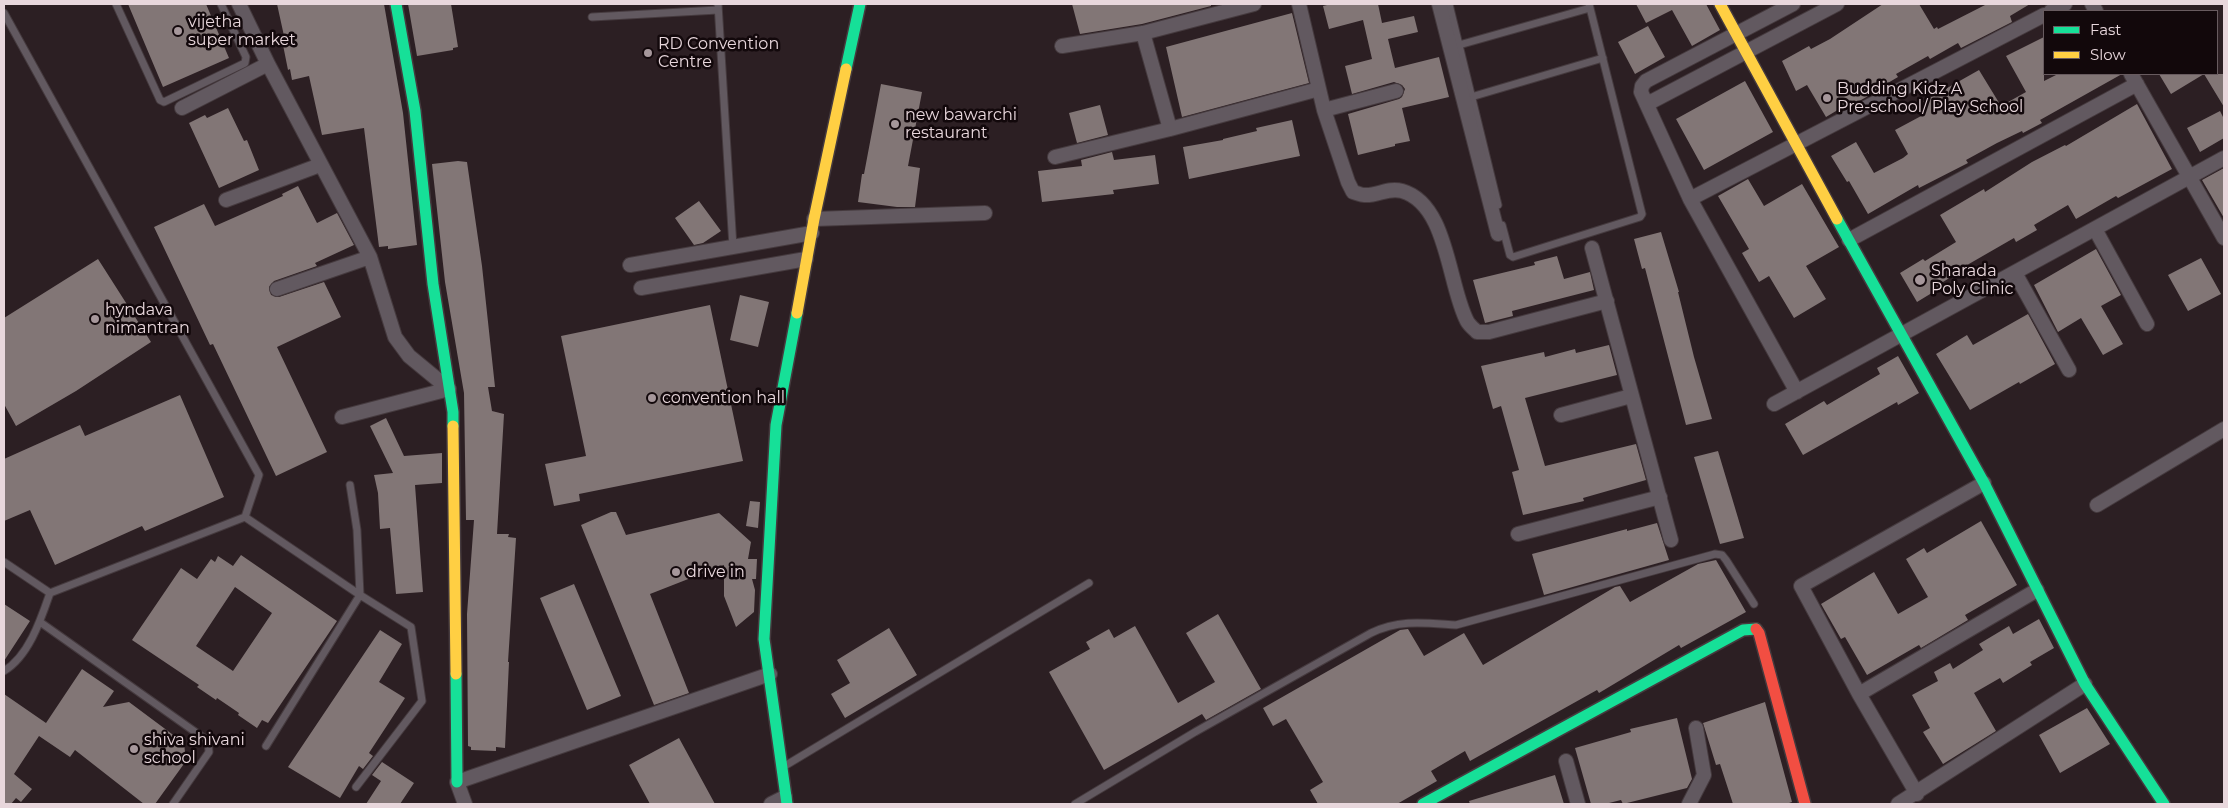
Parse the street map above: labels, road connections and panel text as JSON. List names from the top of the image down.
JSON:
{
  "places": [
    "vijetha super market",
    "RD Convention Centre",
    "Budding Kidz A Pre-school/ Play School",
    "new bawarchi restaurant",
    "Sharada Poly Clinic",
    "hyndava nimantran",
    "convention hall",
    "drive in",
    "shiva shivani school"
  ],
  "legend": ["Fast", "Slow"]
}
